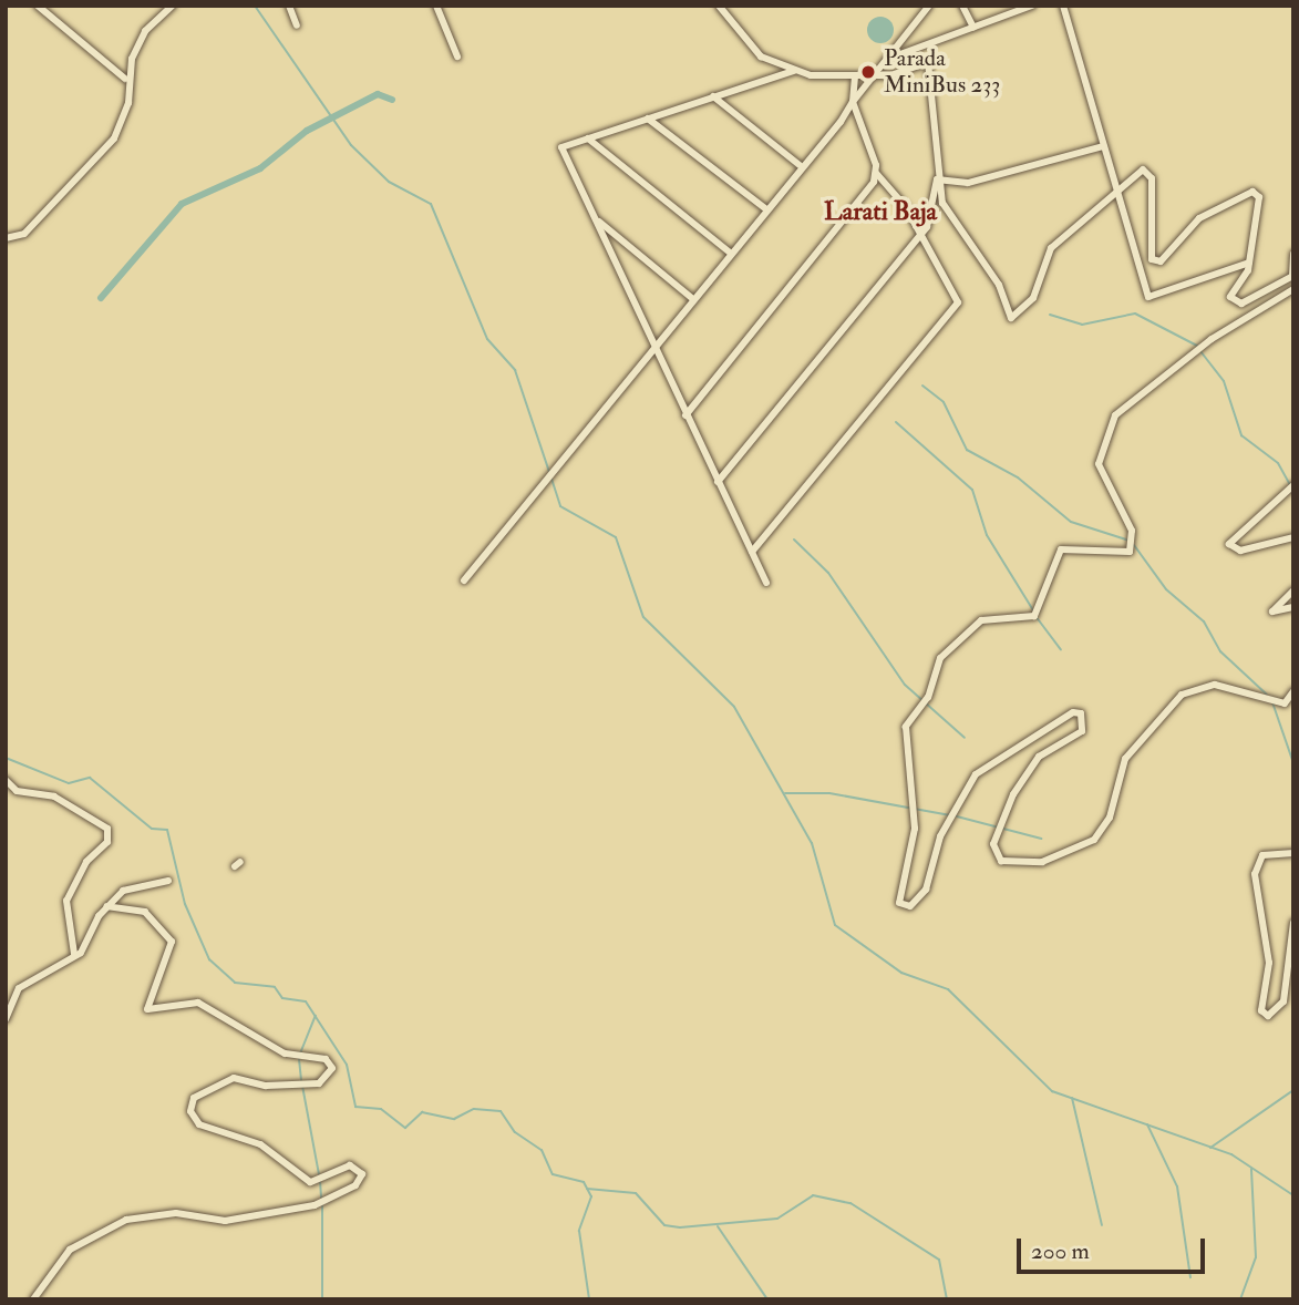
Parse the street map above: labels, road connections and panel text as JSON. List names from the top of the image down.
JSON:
{
  "districts": ["Larati Baja"],
  "places": ["Parada MiniBus 233"],
  "scale_bar": "200 m"
}
